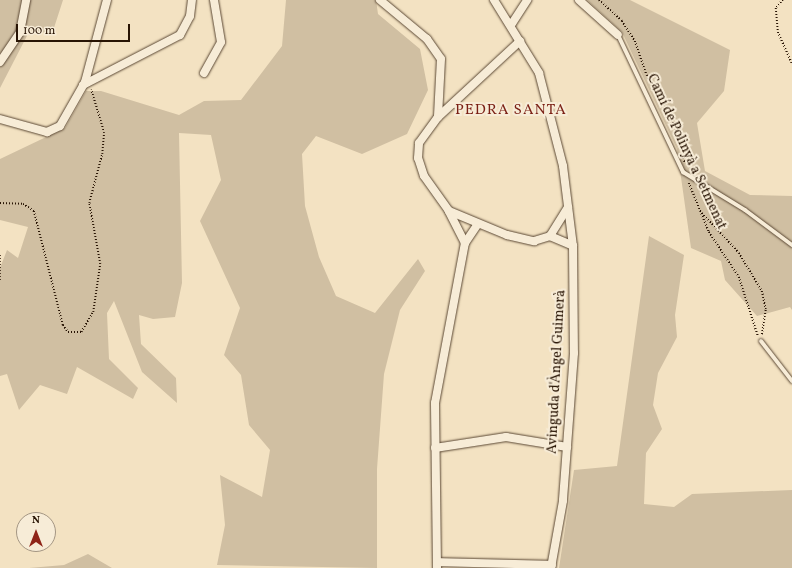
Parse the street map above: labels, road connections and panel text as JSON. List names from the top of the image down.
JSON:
{
  "streets": {
    "street": ["Avinguda d'Àngel Guimerà"],
    "lane": ["Camí de Polinyà a Setmenat"]
  },
  "districts": ["PEDRA SANTA"],
  "scale_bar": "100 m",
  "north": "top"
}
